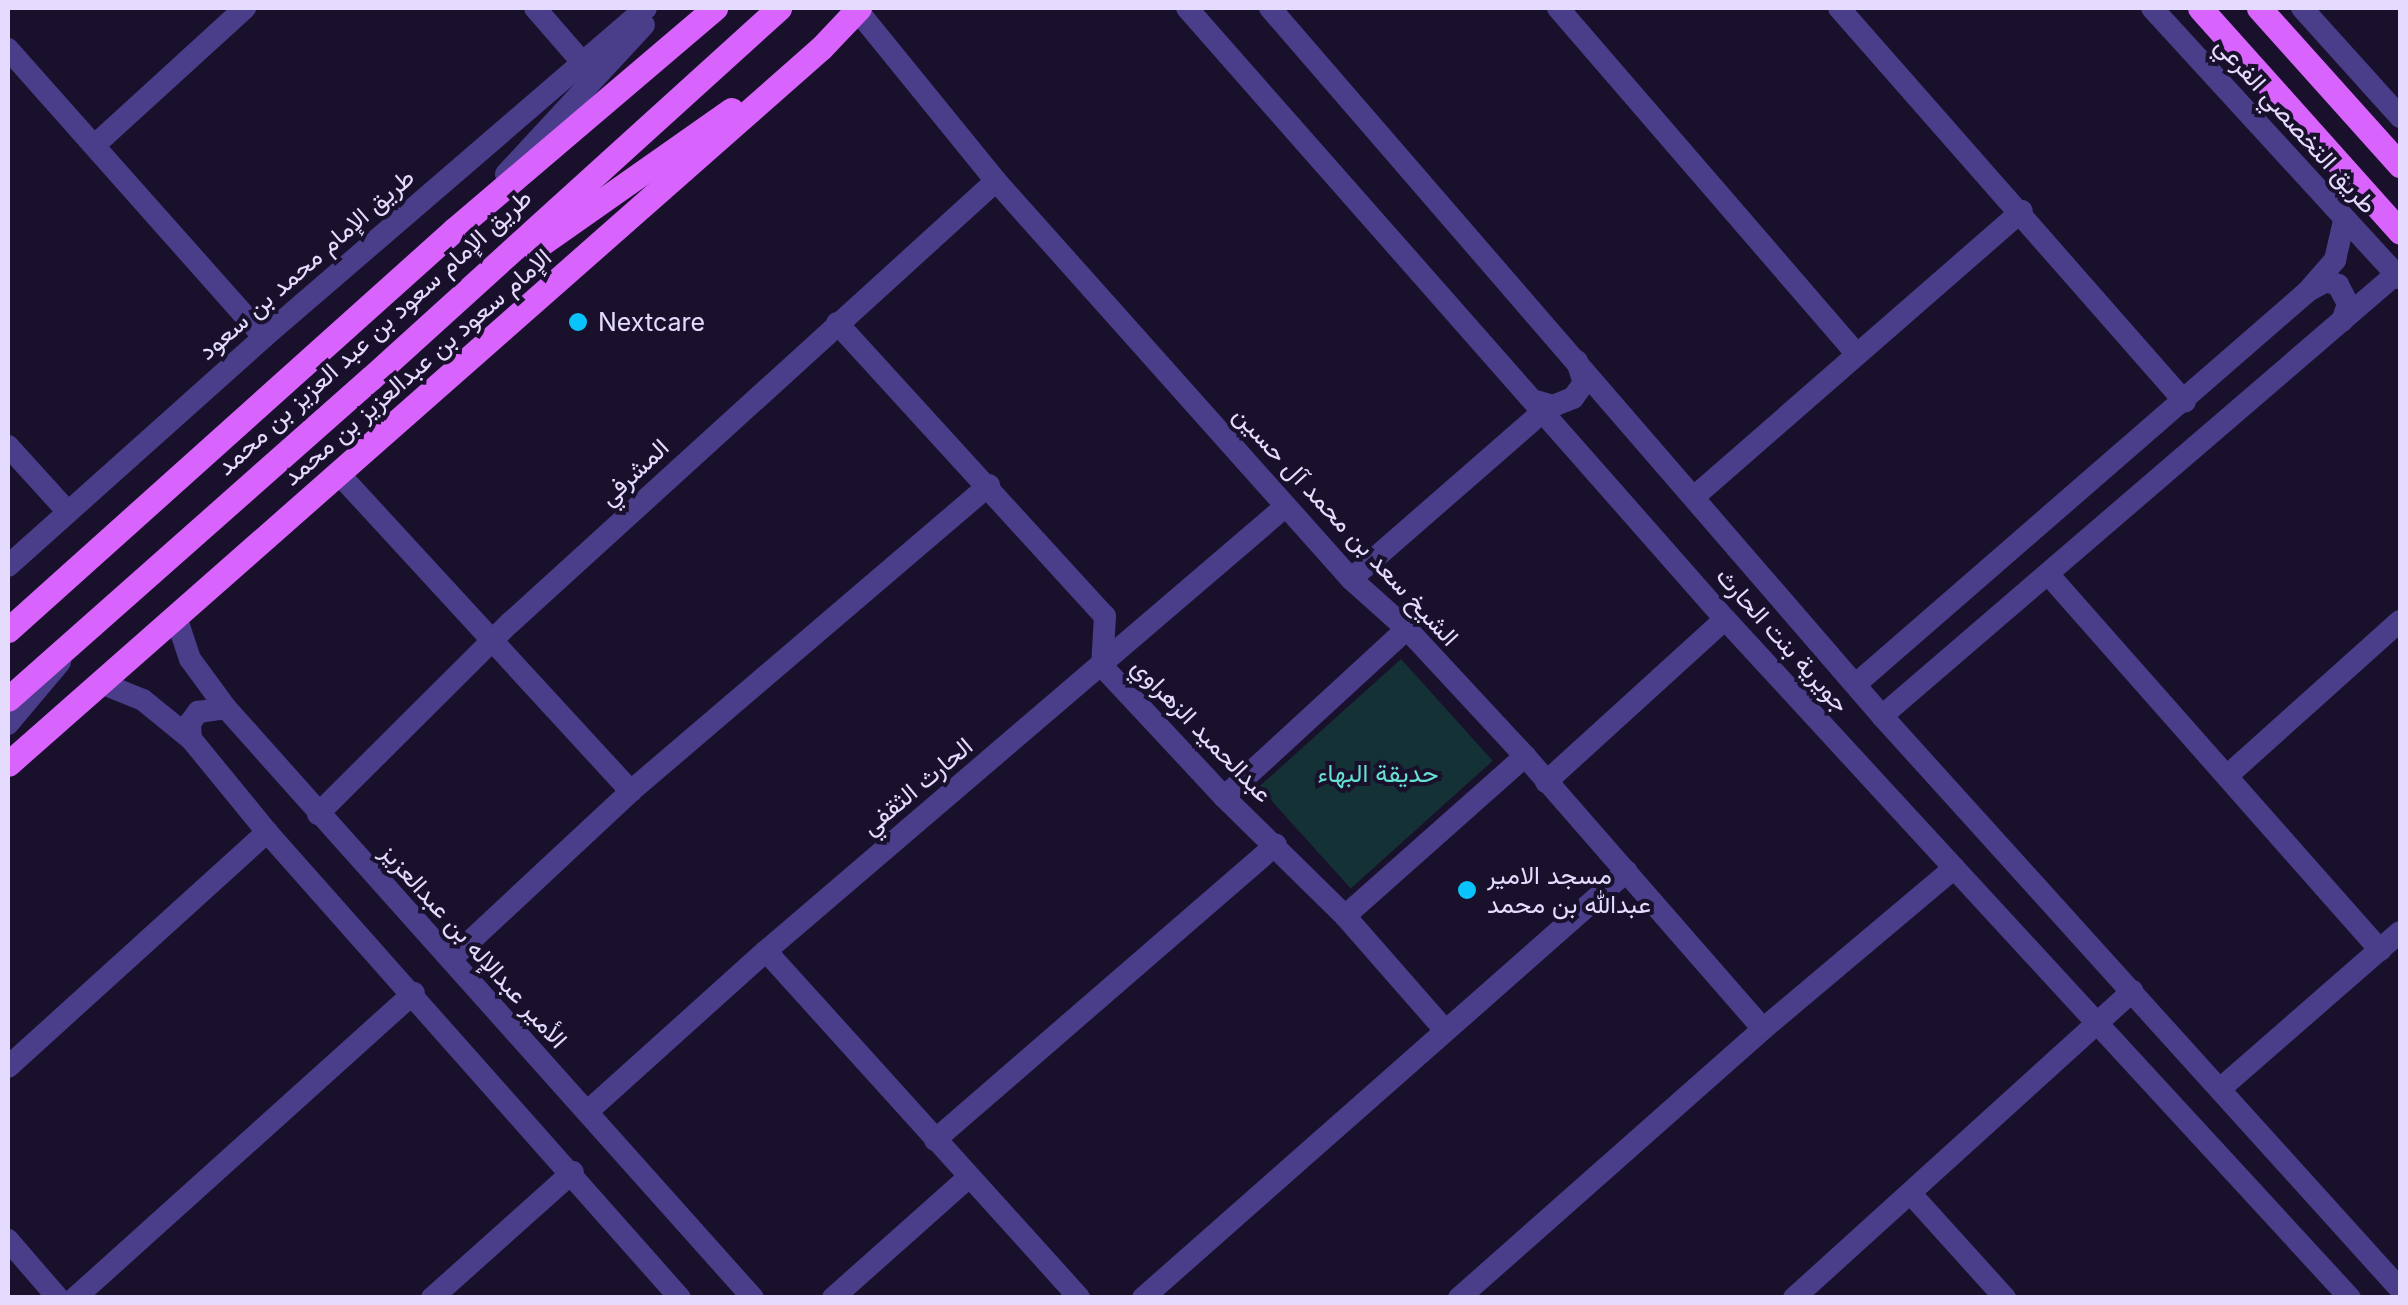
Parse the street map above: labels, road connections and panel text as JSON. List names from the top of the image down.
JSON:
{
  "streets": {
    "main road": ["طريق الإمام سعود بن عبد العزيز بن محمد", "الإمام سعود بن عبدالعزيز بن محمد"],
    "street": [
      "طريق التخصصي الفرعي",
      "طريق الإمام محمد بن سعود",
      "المشرفي",
      "الشيخ سعد بن محمد آل حسين",
      "جويرية بنت الحارث",
      "عبدالحميد الزهراوي",
      "الحارث الثقفي",
      "الأمير عبدالإله بن عبدالعزيز"
    ]
  },
  "crossings": [
    ["الإمام سعود بن عبدالعزيز بن محمد", "الشيخ سعد بن محمد آل حسين"],
    ["الإمام سعود بن عبدالعزيز بن محمد", "الأمير عبدالإله بن عبدالعزيز"],
    ["المشرفي", "الشيخ سعد بن محمد آل حسين"],
    ["المشرفي", "عبدالحميد الزهراوي"],
    ["المشرفي", "الأمير عبدالإله بن عبدالعزيز"],
    ["الشيخ سعد بن محمد آل حسين", "الحارث الثقفي"],
    ["عبدالحميد الزهراوي", "الحارث الثقفي"],
    ["الحارث الثقفي", "الأمير عبدالإله بن عبدالعزيز"]
  ],
  "parks": ["حديقة البهاء"],
  "places": ["Nextcare", "مسجد الامير عبدالله بن محمد"]
}
